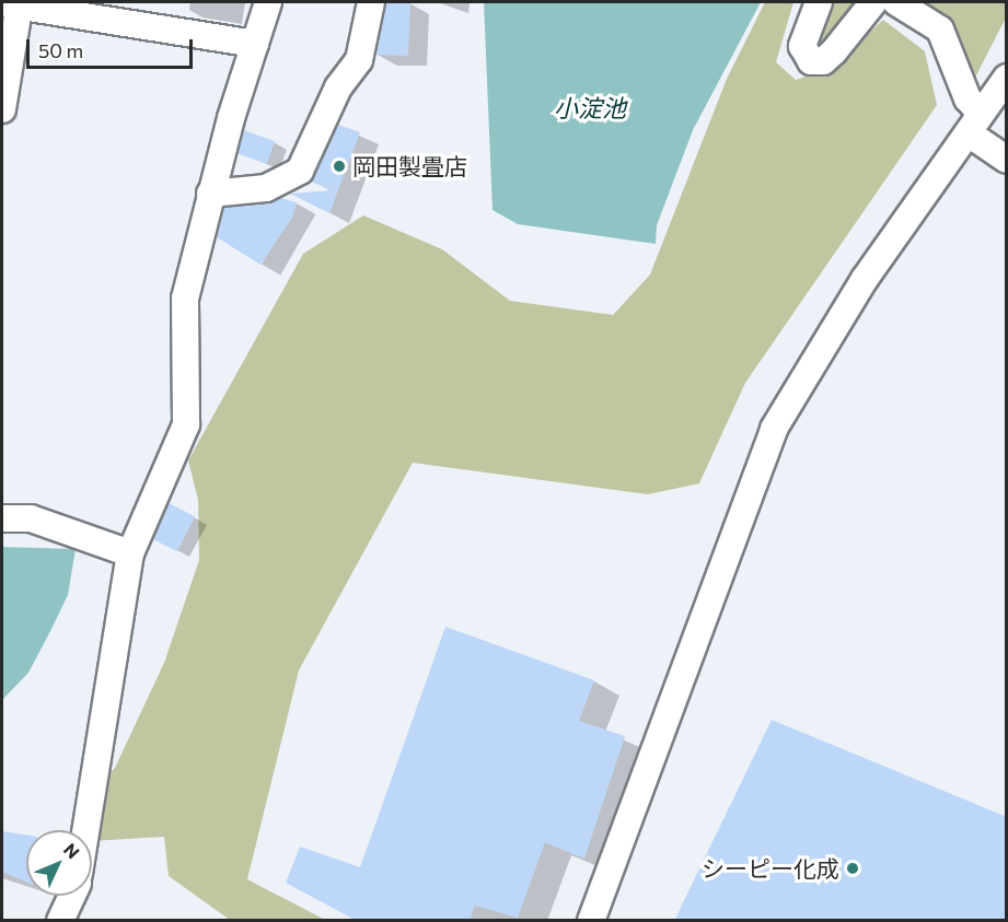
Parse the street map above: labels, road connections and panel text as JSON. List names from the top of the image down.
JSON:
{
  "water": ["小淀池"],
  "places": ["岡田製畳店", "シーピー化成"],
  "scale_bar": "50 m",
  "north": "top right"
}
